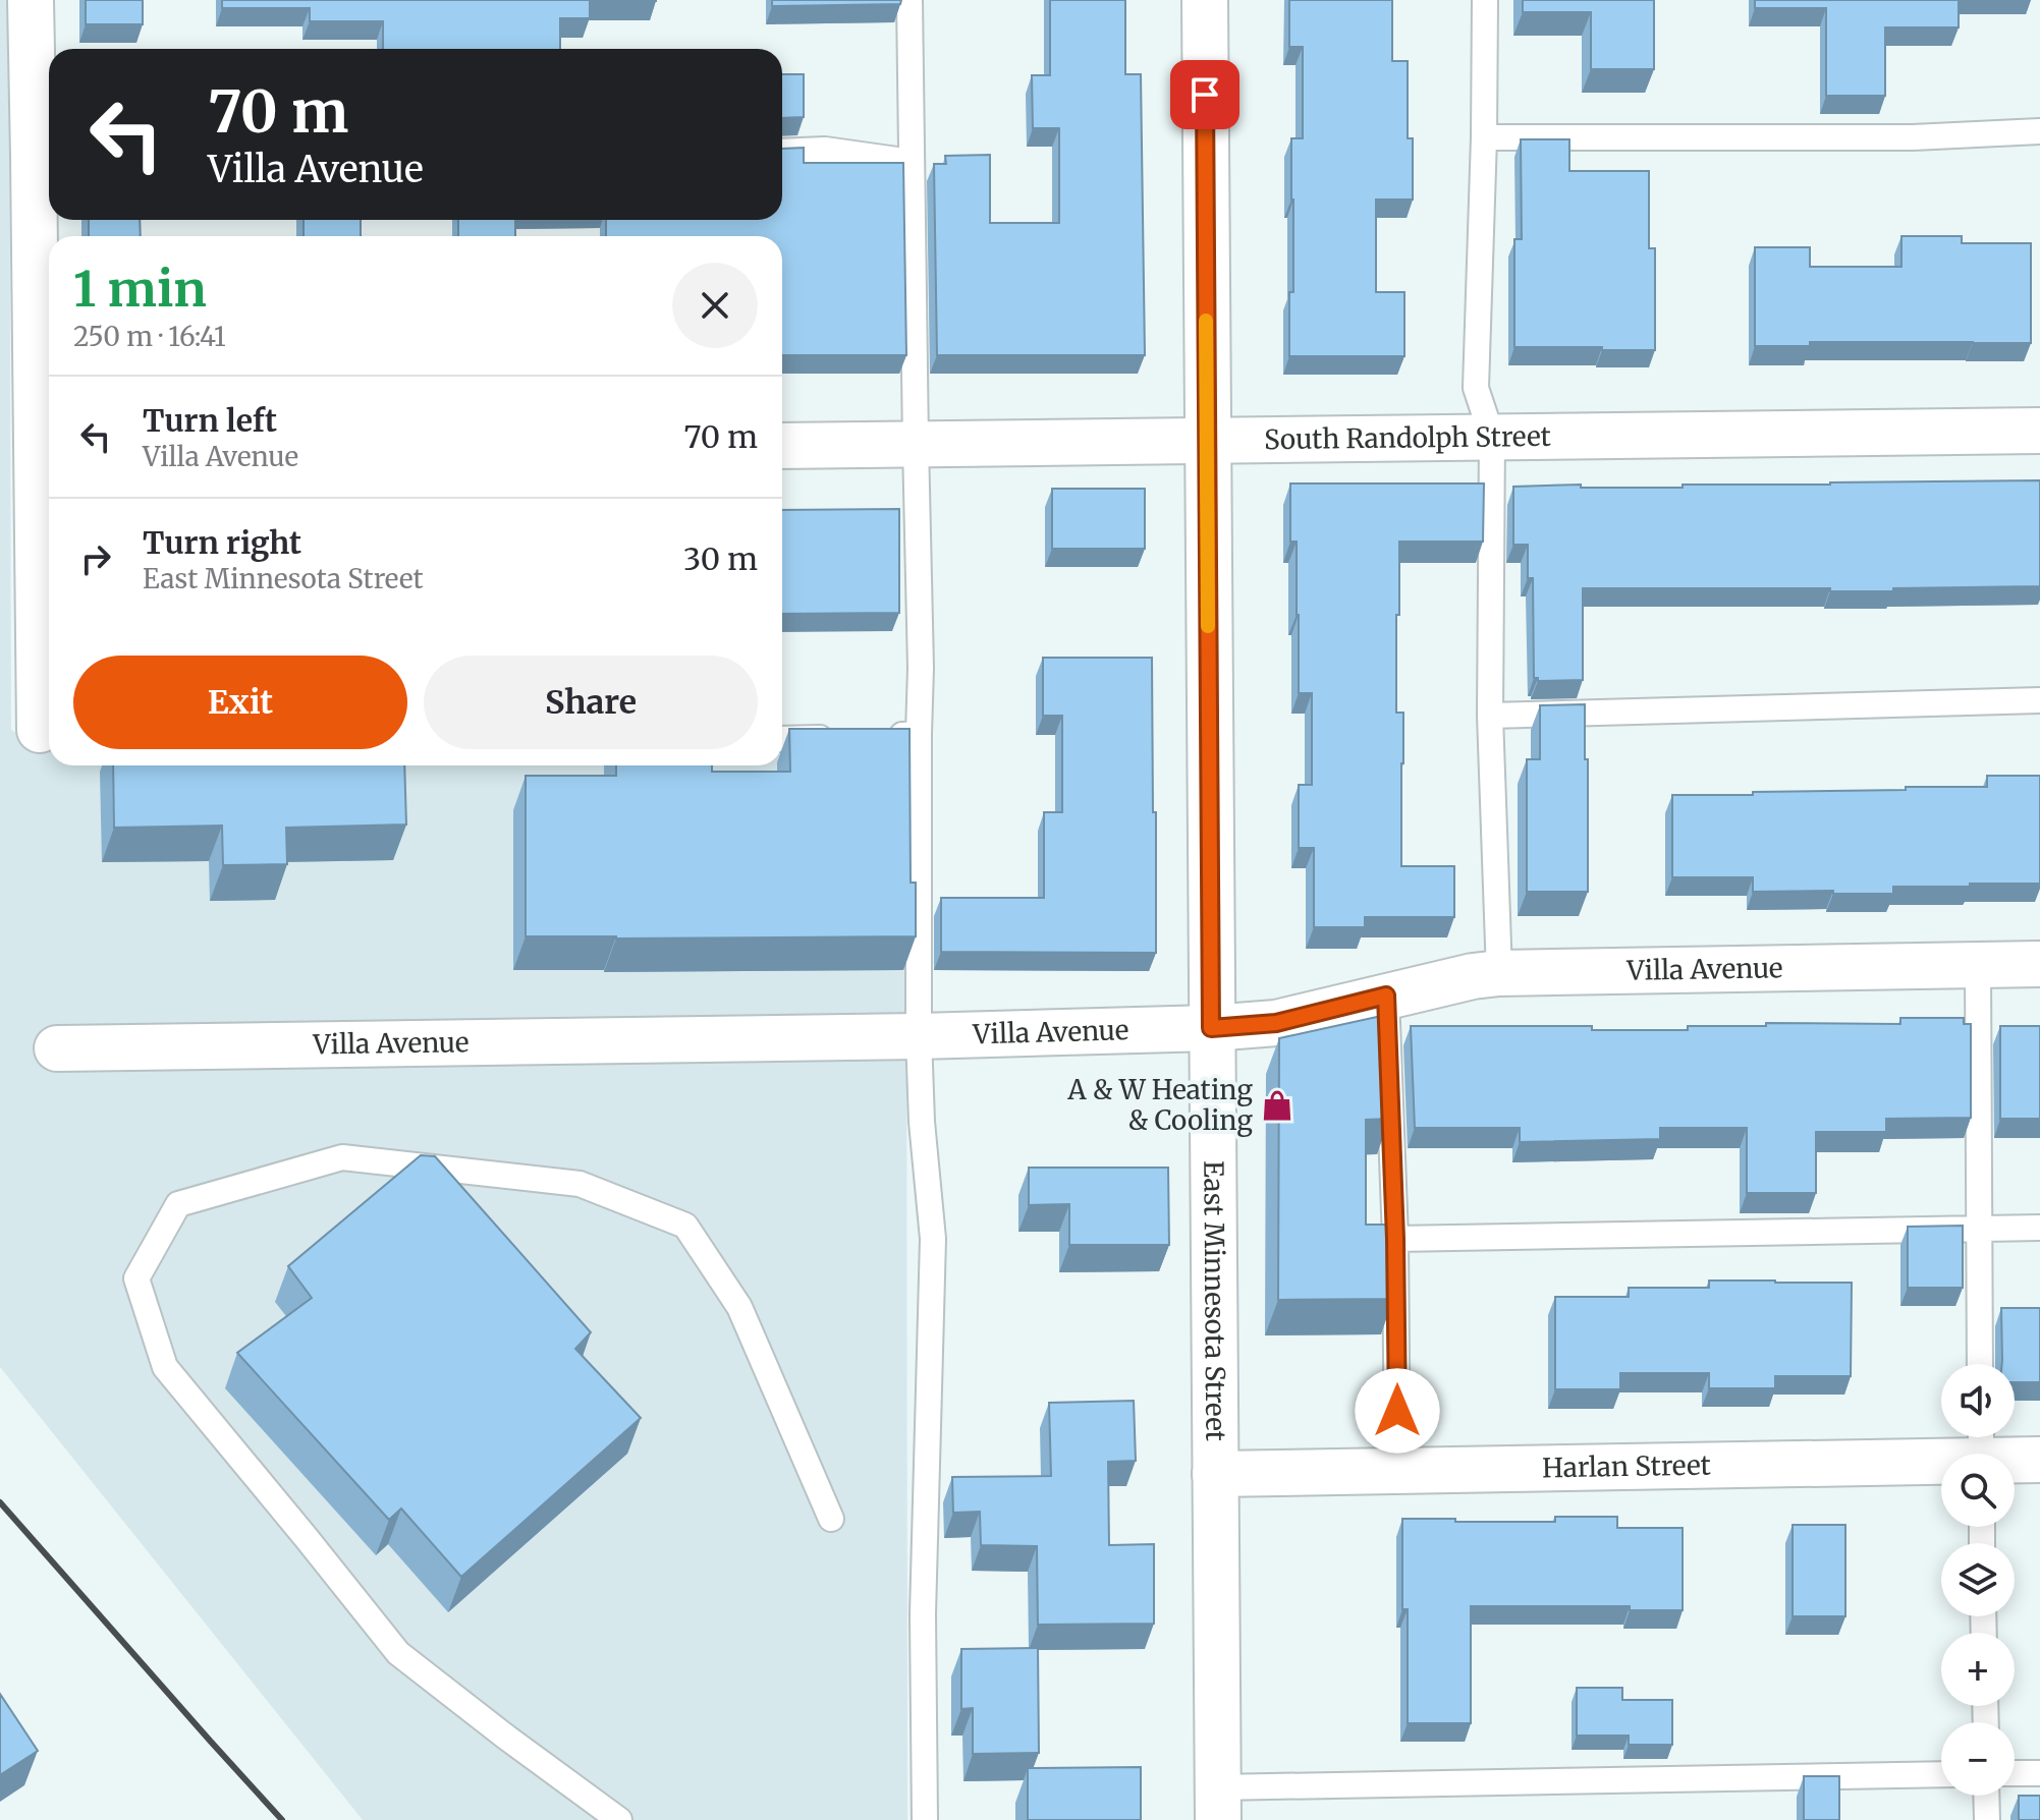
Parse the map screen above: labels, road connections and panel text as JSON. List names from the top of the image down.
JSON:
{
  "streets": {
    "street": [
      "South Randolph Street",
      "Villa Avenue",
      "East Minnesota Street",
      "Harlan Street"
    ]
  },
  "crossings": [
    ["South Randolph Street", "East Minnesota Street"],
    ["Villa Avenue", "East Minnesota Street"],
    ["East Minnesota Street", "Harlan Street"]
  ],
  "places": {
    "shop": ["A & W Heating & Cooling"]
  },
  "page": {
    "turn": ["70 m", "Villa Avenue"],
    "heading": ["1 min", "250 m · 16:41"],
    "list": [
      {
        "name": "Turn left",
        "note": "Villa Avenue",
        "value": "70 m"
      },
      {
        "name": "Turn right",
        "note": "East Minnesota Street",
        "value": "30 m"
      }
    ],
    "buttons": ["Exit", "Share"],
    "map_buttons": ["+", "−"]
  }
}
